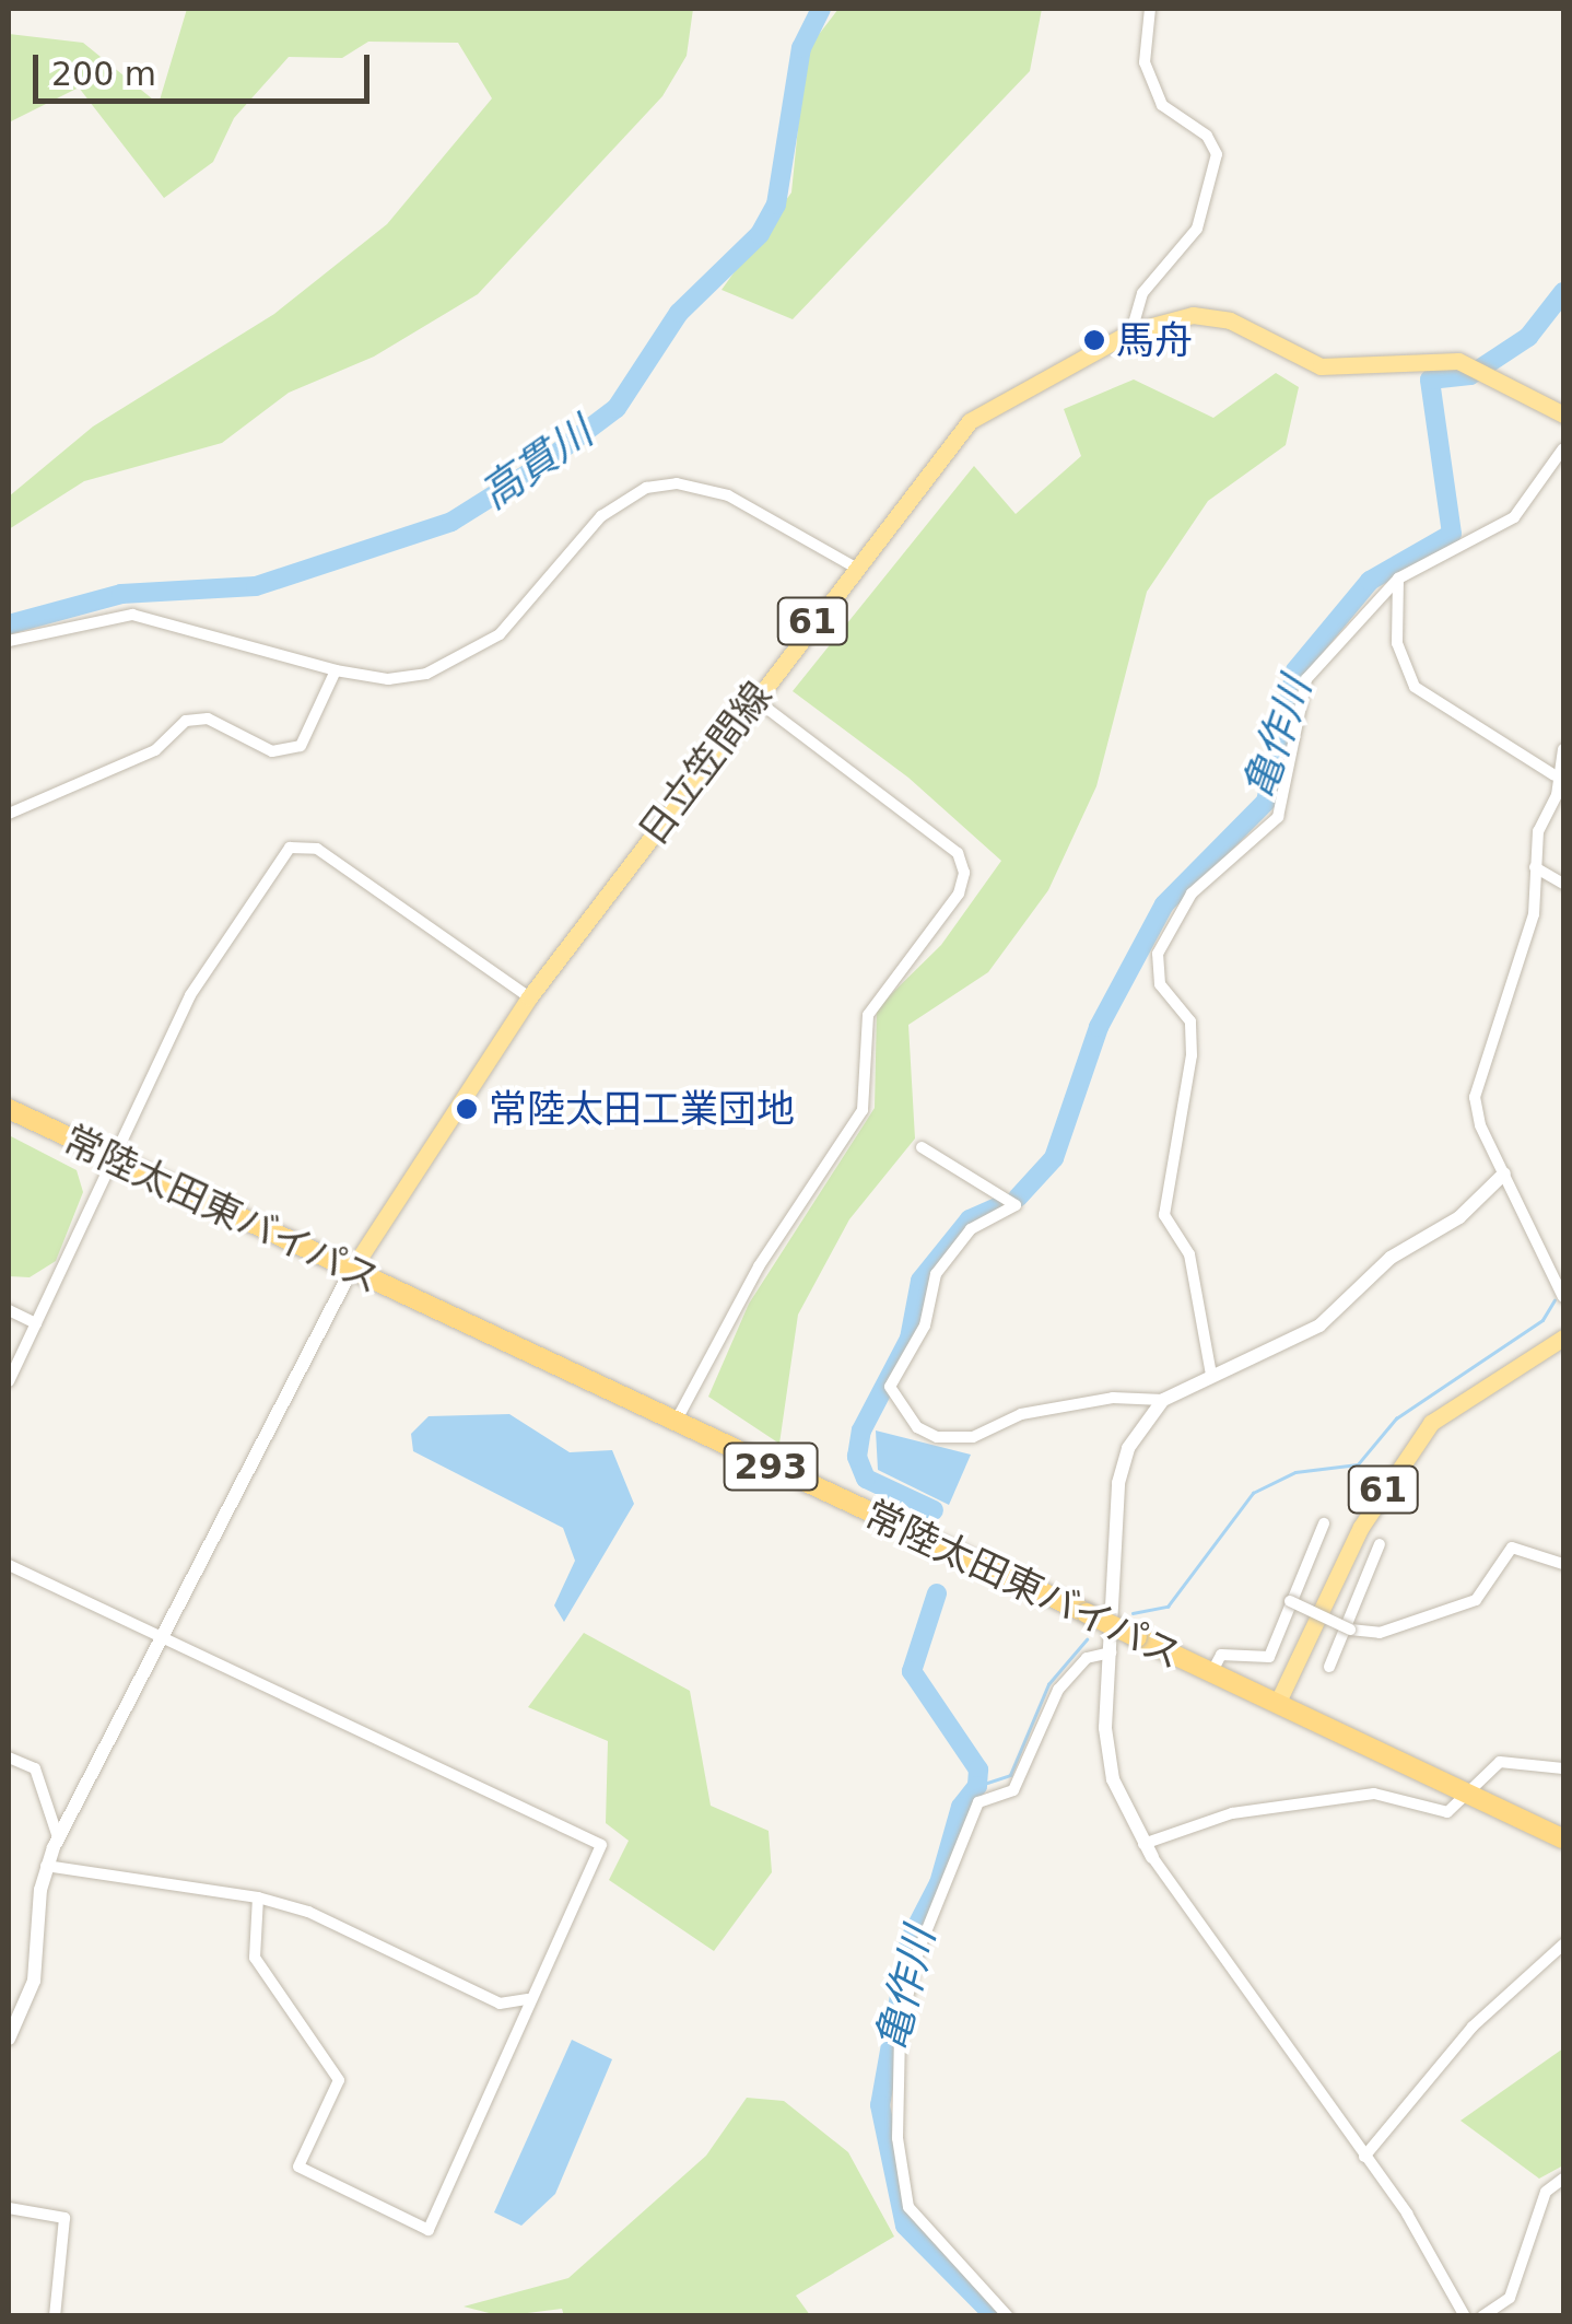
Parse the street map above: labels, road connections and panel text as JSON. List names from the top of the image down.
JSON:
{
  "streets": {
    "highway": ["常陸太田東バイパス", "293"],
    "main road": ["61", "日立笠間線"]
  },
  "crossings": [
    ["61", "常陸太田東バイパス"],
    ["日立笠間線", "常陸太田東バイパス"]
  ],
  "water": ["高貫川", "亀作川"],
  "places": ["馬舟", "常陸太田工業団地"],
  "scale_bar": "200 m"
}
